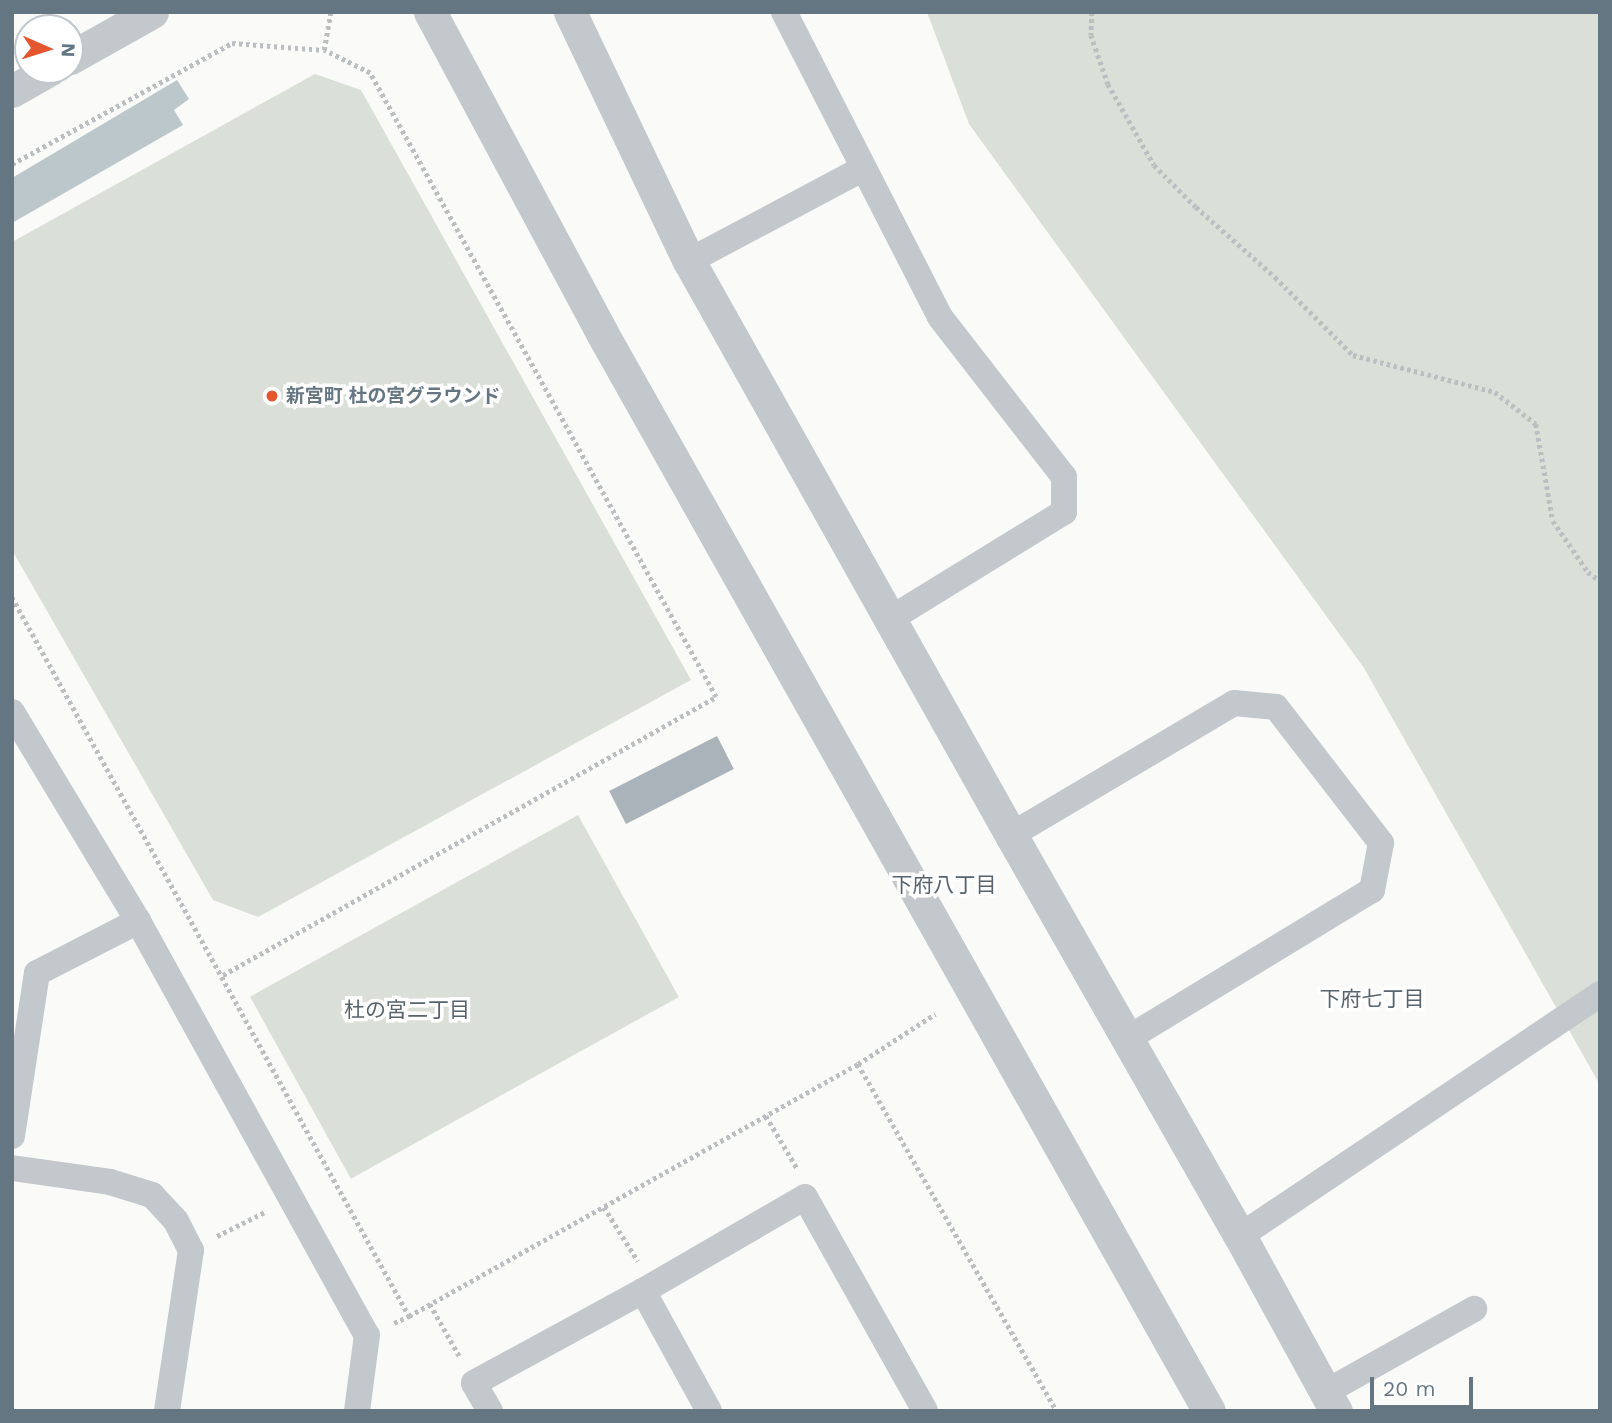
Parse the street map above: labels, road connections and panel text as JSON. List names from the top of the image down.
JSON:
{
  "districts": ["下府八丁目", "下府七丁目", "杜の宮二丁目"],
  "places": ["新宮町 杜の宮グラウンド"],
  "scale_bar": "20 m",
  "north": "right"
}
